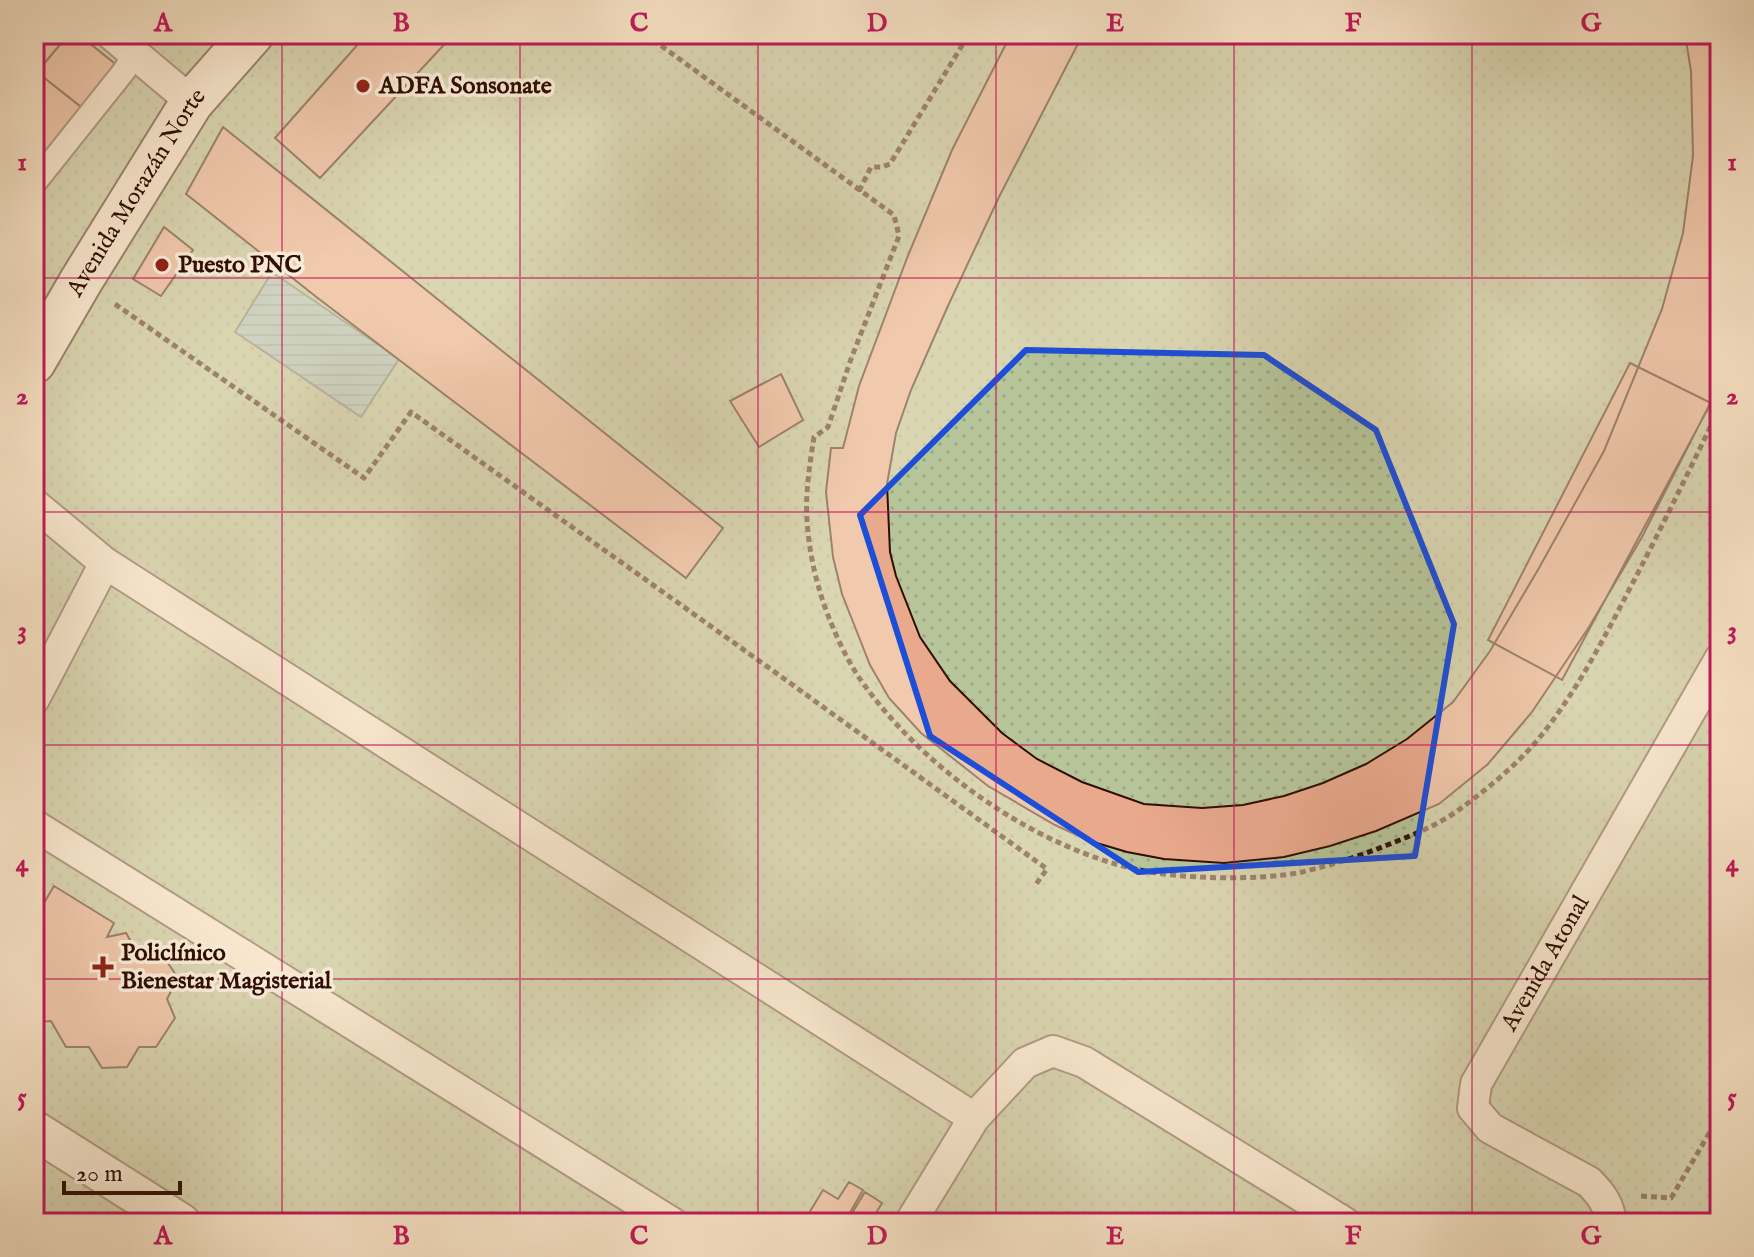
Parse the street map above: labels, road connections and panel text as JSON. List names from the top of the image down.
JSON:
{
  "streets": {
    "main road": ["Avenida Morazán Norte"],
    "street": ["Avenida Atonal"]
  },
  "places": {
    "other": ["ADFA Sonsonate", "Puesto PNC"],
    "health": ["Policlínico Bienestar Magisterial"]
  },
  "scale_bar": "20 m",
  "grid": {
    "columns": [
      "A",
      "B",
      "C",
      "D",
      "E",
      "F",
      "G"
    ],
    "rows": [
      "1",
      "2",
      "3",
      "4",
      "5"
    ]
  }
}
